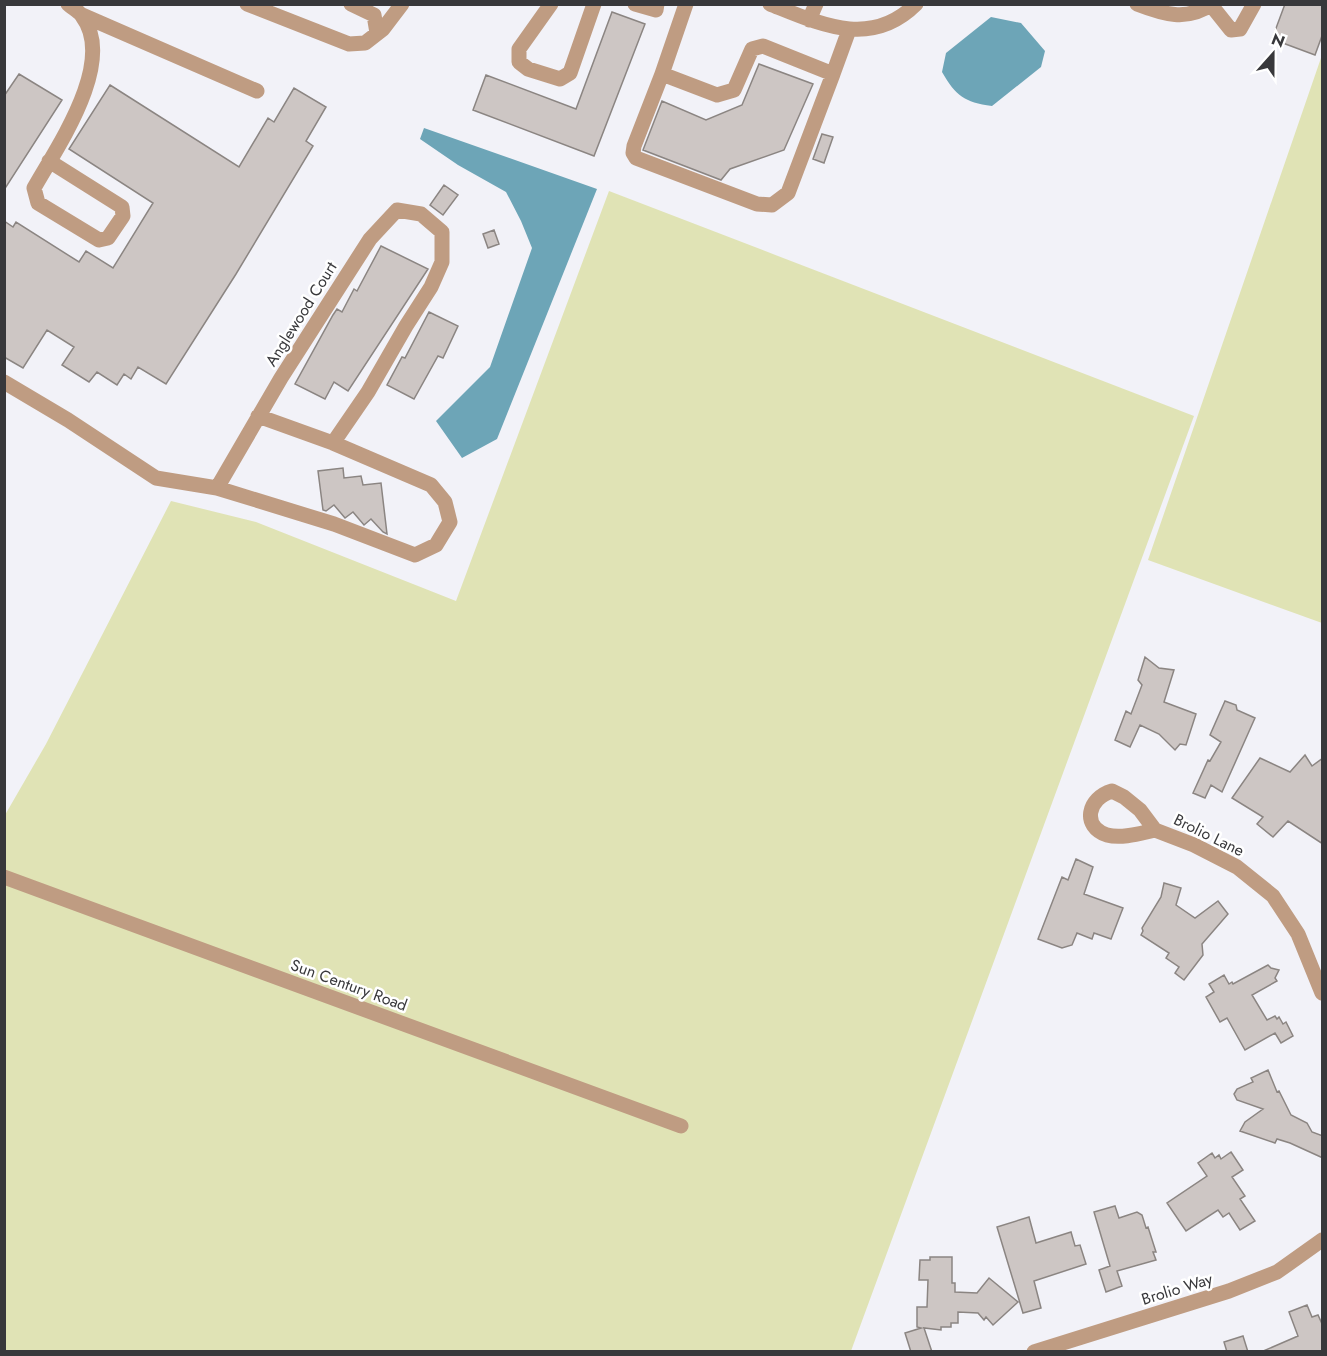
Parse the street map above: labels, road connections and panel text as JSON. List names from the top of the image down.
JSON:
{
  "streets": {
    "street": [
      "Anglewood Court",
      "Brolio Lane",
      "Sun Century Road",
      "Brolio Way"
    ]
  },
  "north": "top"
}
